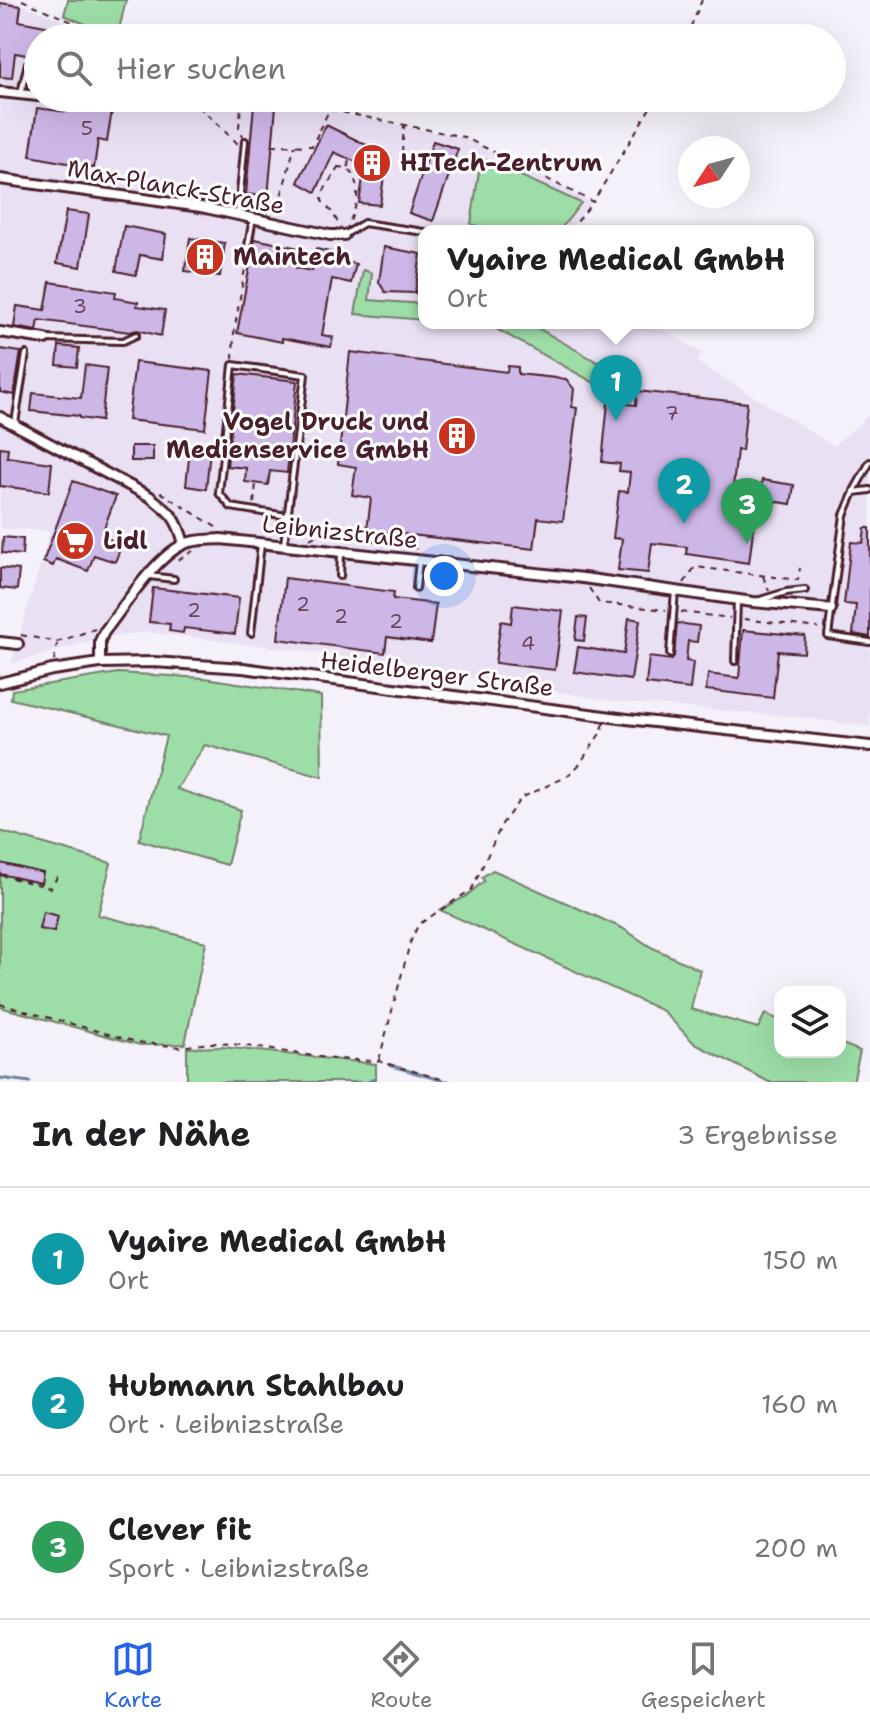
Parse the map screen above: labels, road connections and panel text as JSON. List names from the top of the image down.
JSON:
{
  "streets": {
    "street": ["Max-Planck-Straße", "Leibnizstraße", "Heidelberger Straße"]
  },
  "places": {
    "building": ["HITech-Zentrum", "Maintech", "Vogel Druck und Medienservice GmbH"],
    "supermarket": ["Lidl"]
  },
  "house_numbers": [
    "5",
    "3",
    "7",
    "2",
    "2",
    "2",
    "2",
    "4"
  ],
  "north": "bottom left",
  "page": {
    "search": "Hier suchen",
    "popup": ["Vyaire Medical GmbH", "Ort"],
    "pins": ["1", "2", "3"],
    "heading": ["In der Nähe", "3 Ergebnisse"],
    "list": [
      {
        "mark": "1",
        "name": "Vyaire Medical GmbH",
        "note": "Ort",
        "value": "150 m"
      },
      {
        "mark": "2",
        "name": "Hubmann Stahlbau",
        "note": "Ort · Leibnizstraße",
        "value": "160 m"
      },
      {
        "mark": "3",
        "name": "Clever fit",
        "note": "Sport · Leibnizstraße",
        "value": "200 m"
      }
    ],
    "nav": ["Karte", "Route", "Gespeichert"]
  }
}
